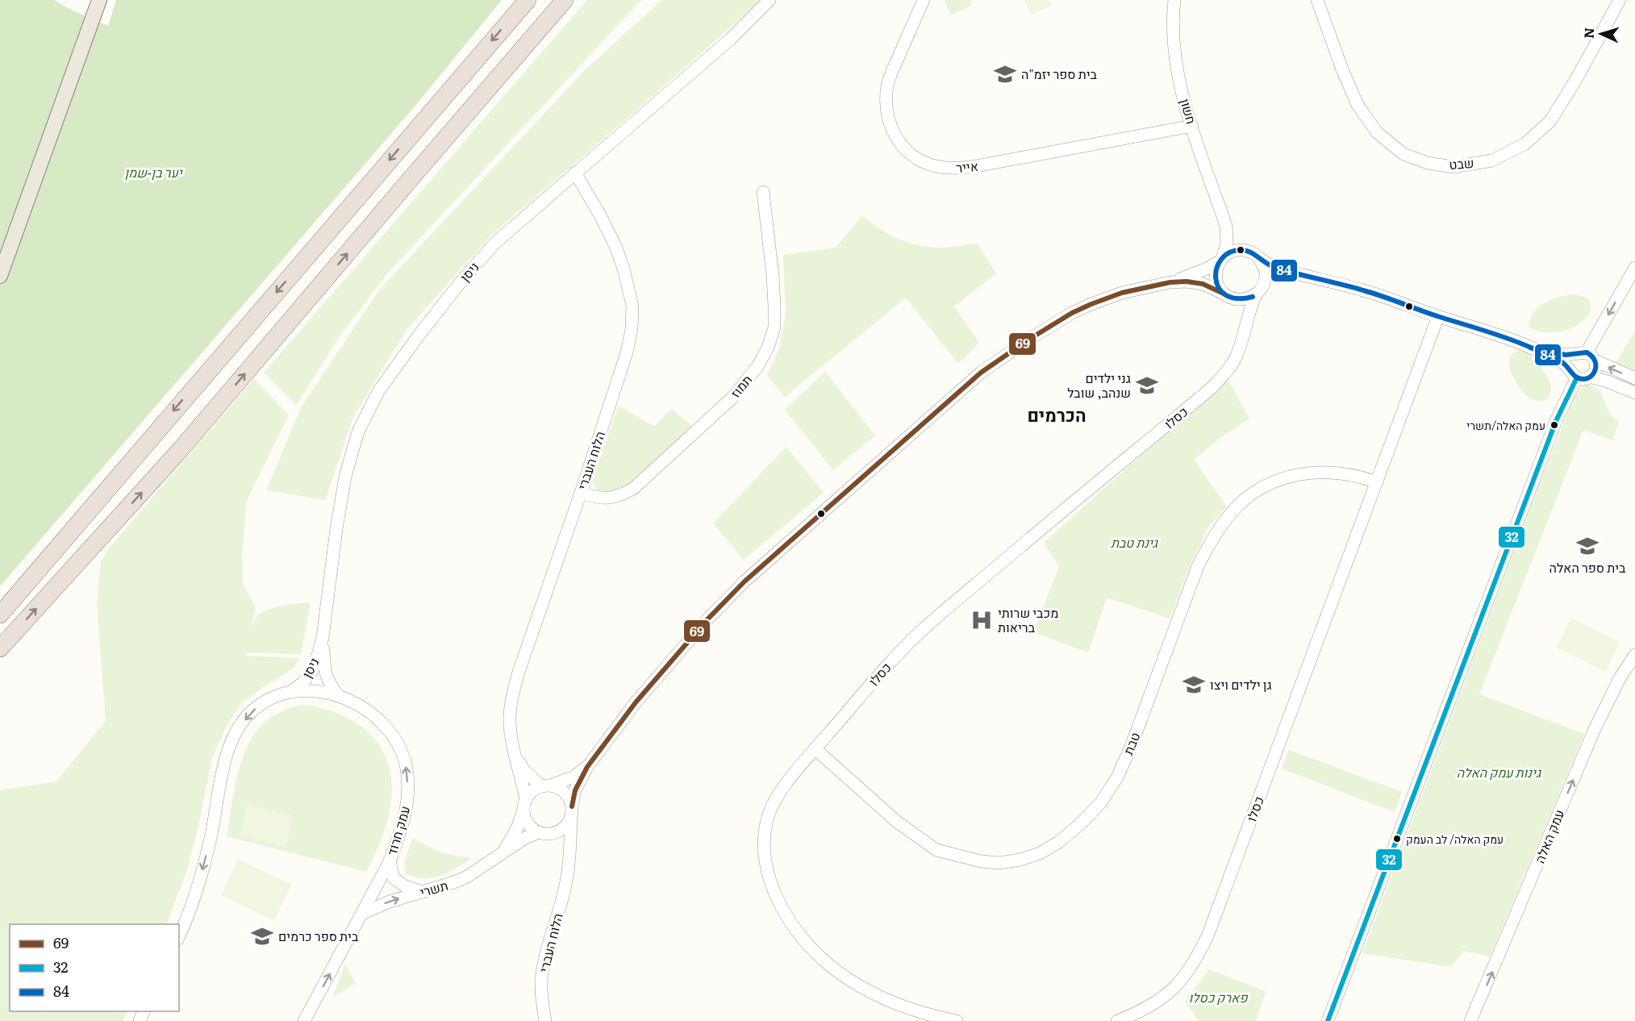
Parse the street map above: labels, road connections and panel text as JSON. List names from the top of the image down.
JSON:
{
  "streets": {
    "street": [
      "חשון",
      "שבט",
      "אייר",
      "ניסן",
      "תמוז",
      "כסלו",
      "הלוח העברי",
      "טבת",
      "עמק חרוד",
      "עמק האלה",
      "תשרי"
    ]
  },
  "crossings": [
    ["חשון", "אייר"],
    ["חשון", "כסלו"],
    ["ניסן", "הלוח העברי"],
    ["ניסן", "עמק חרוד"],
    ["תמוז", "הלוח העברי"],
    ["כסלו", "טבת"],
    ["הלוח העברי", "תשרי"],
    ["עמק חרוד", "תשרי"]
  ],
  "one_way": ["עמק האלה"],
  "districts": ["הכרמים"],
  "parks": [
    "יער בן-שמן",
    "גינת טבת",
    "גינות עמק האלה",
    "פארק כסלו"
  ],
  "places": {
    "school or university": [
      "בית ספר יזמ\"ה",
      "גני ילדים שנהב, שובל",
      "בית ספר האלה",
      "גן ילדים ויצו",
      "בית ספר כרמים"
    ],
    "other": ["עמק האלה/תשרי", "עמק האלה/ לב העמק"],
    "hospital": ["מכבי שרותי בריאות"]
  },
  "lines": ["transit line 84", "transit line 69", "transit line 32"],
  "legend": ["69", "32", "84"],
  "north": "left"
}
